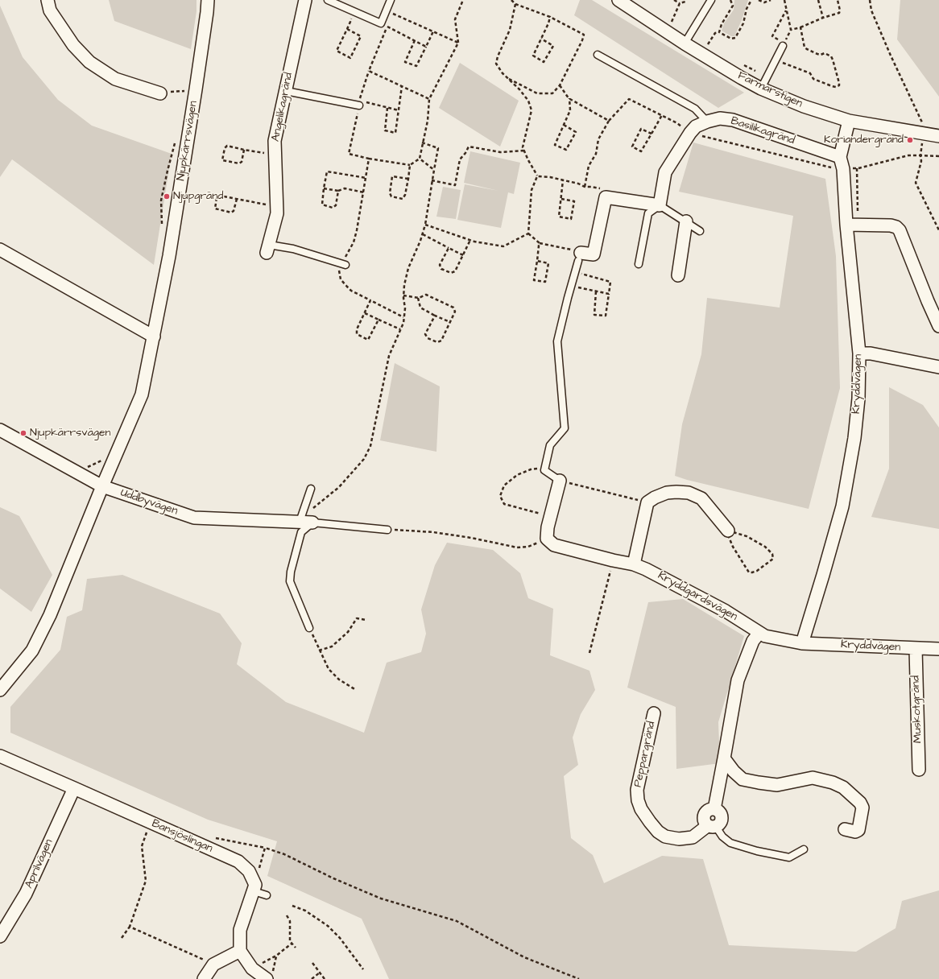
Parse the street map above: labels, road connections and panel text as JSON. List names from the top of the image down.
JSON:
{
  "streets": {
    "street": [
      "Farmarstigen",
      "Angelikagränd",
      "Basilikagränd",
      "Njupkärrsvägen",
      "Kryddvägen",
      "Uddbyvägen",
      "Kryddgårdsvägen",
      "Muskotgränd",
      "Peppargränd",
      "Bansjöslingan",
      "Aprilvägen"
    ]
  },
  "crossings": [
    ["Farmarstigen", "Kryddvägen"],
    ["Basilikagränd", "Kryddvägen"],
    ["Njupkärrsvägen", "Uddbyvägen"],
    ["Kryddvägen", "Kryddgårdsvägen"],
    ["Kryddvägen", "Muskotgränd"],
    ["Bansjöslingan", "Aprilvägen"]
  ],
  "places": ["Koriandergränd", "Njupgränd", "Njupkärrsvägen"]
}
